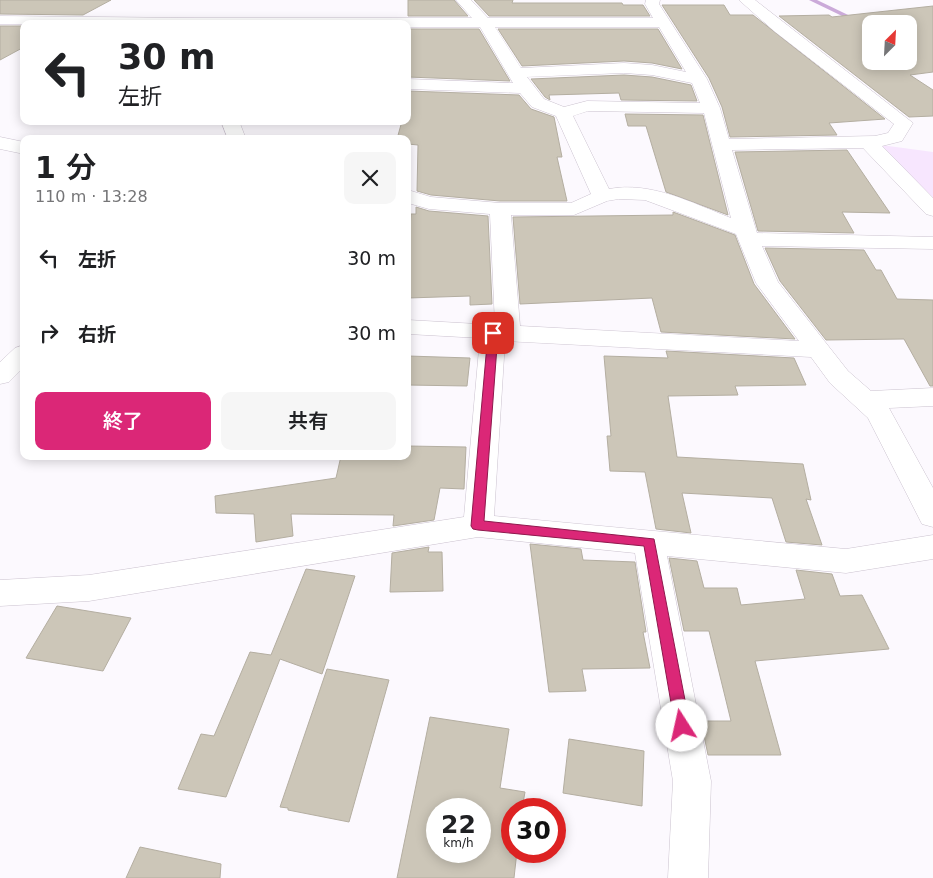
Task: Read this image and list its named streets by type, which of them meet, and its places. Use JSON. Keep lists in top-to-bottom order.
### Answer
{
  "north": "top right",
  "page": {
    "turn": ["30 m", "左折"],
    "heading": ["1 分", "110 m · 13:28"],
    "list": [
      {
        "name": "左折",
        "value": "30 m"
      },
      {
        "name": "右折",
        "value": "30 m"
      }
    ],
    "buttons": ["終了", "共有"],
    "speed": "22 km/h",
    "limit": "30"
  }
}
